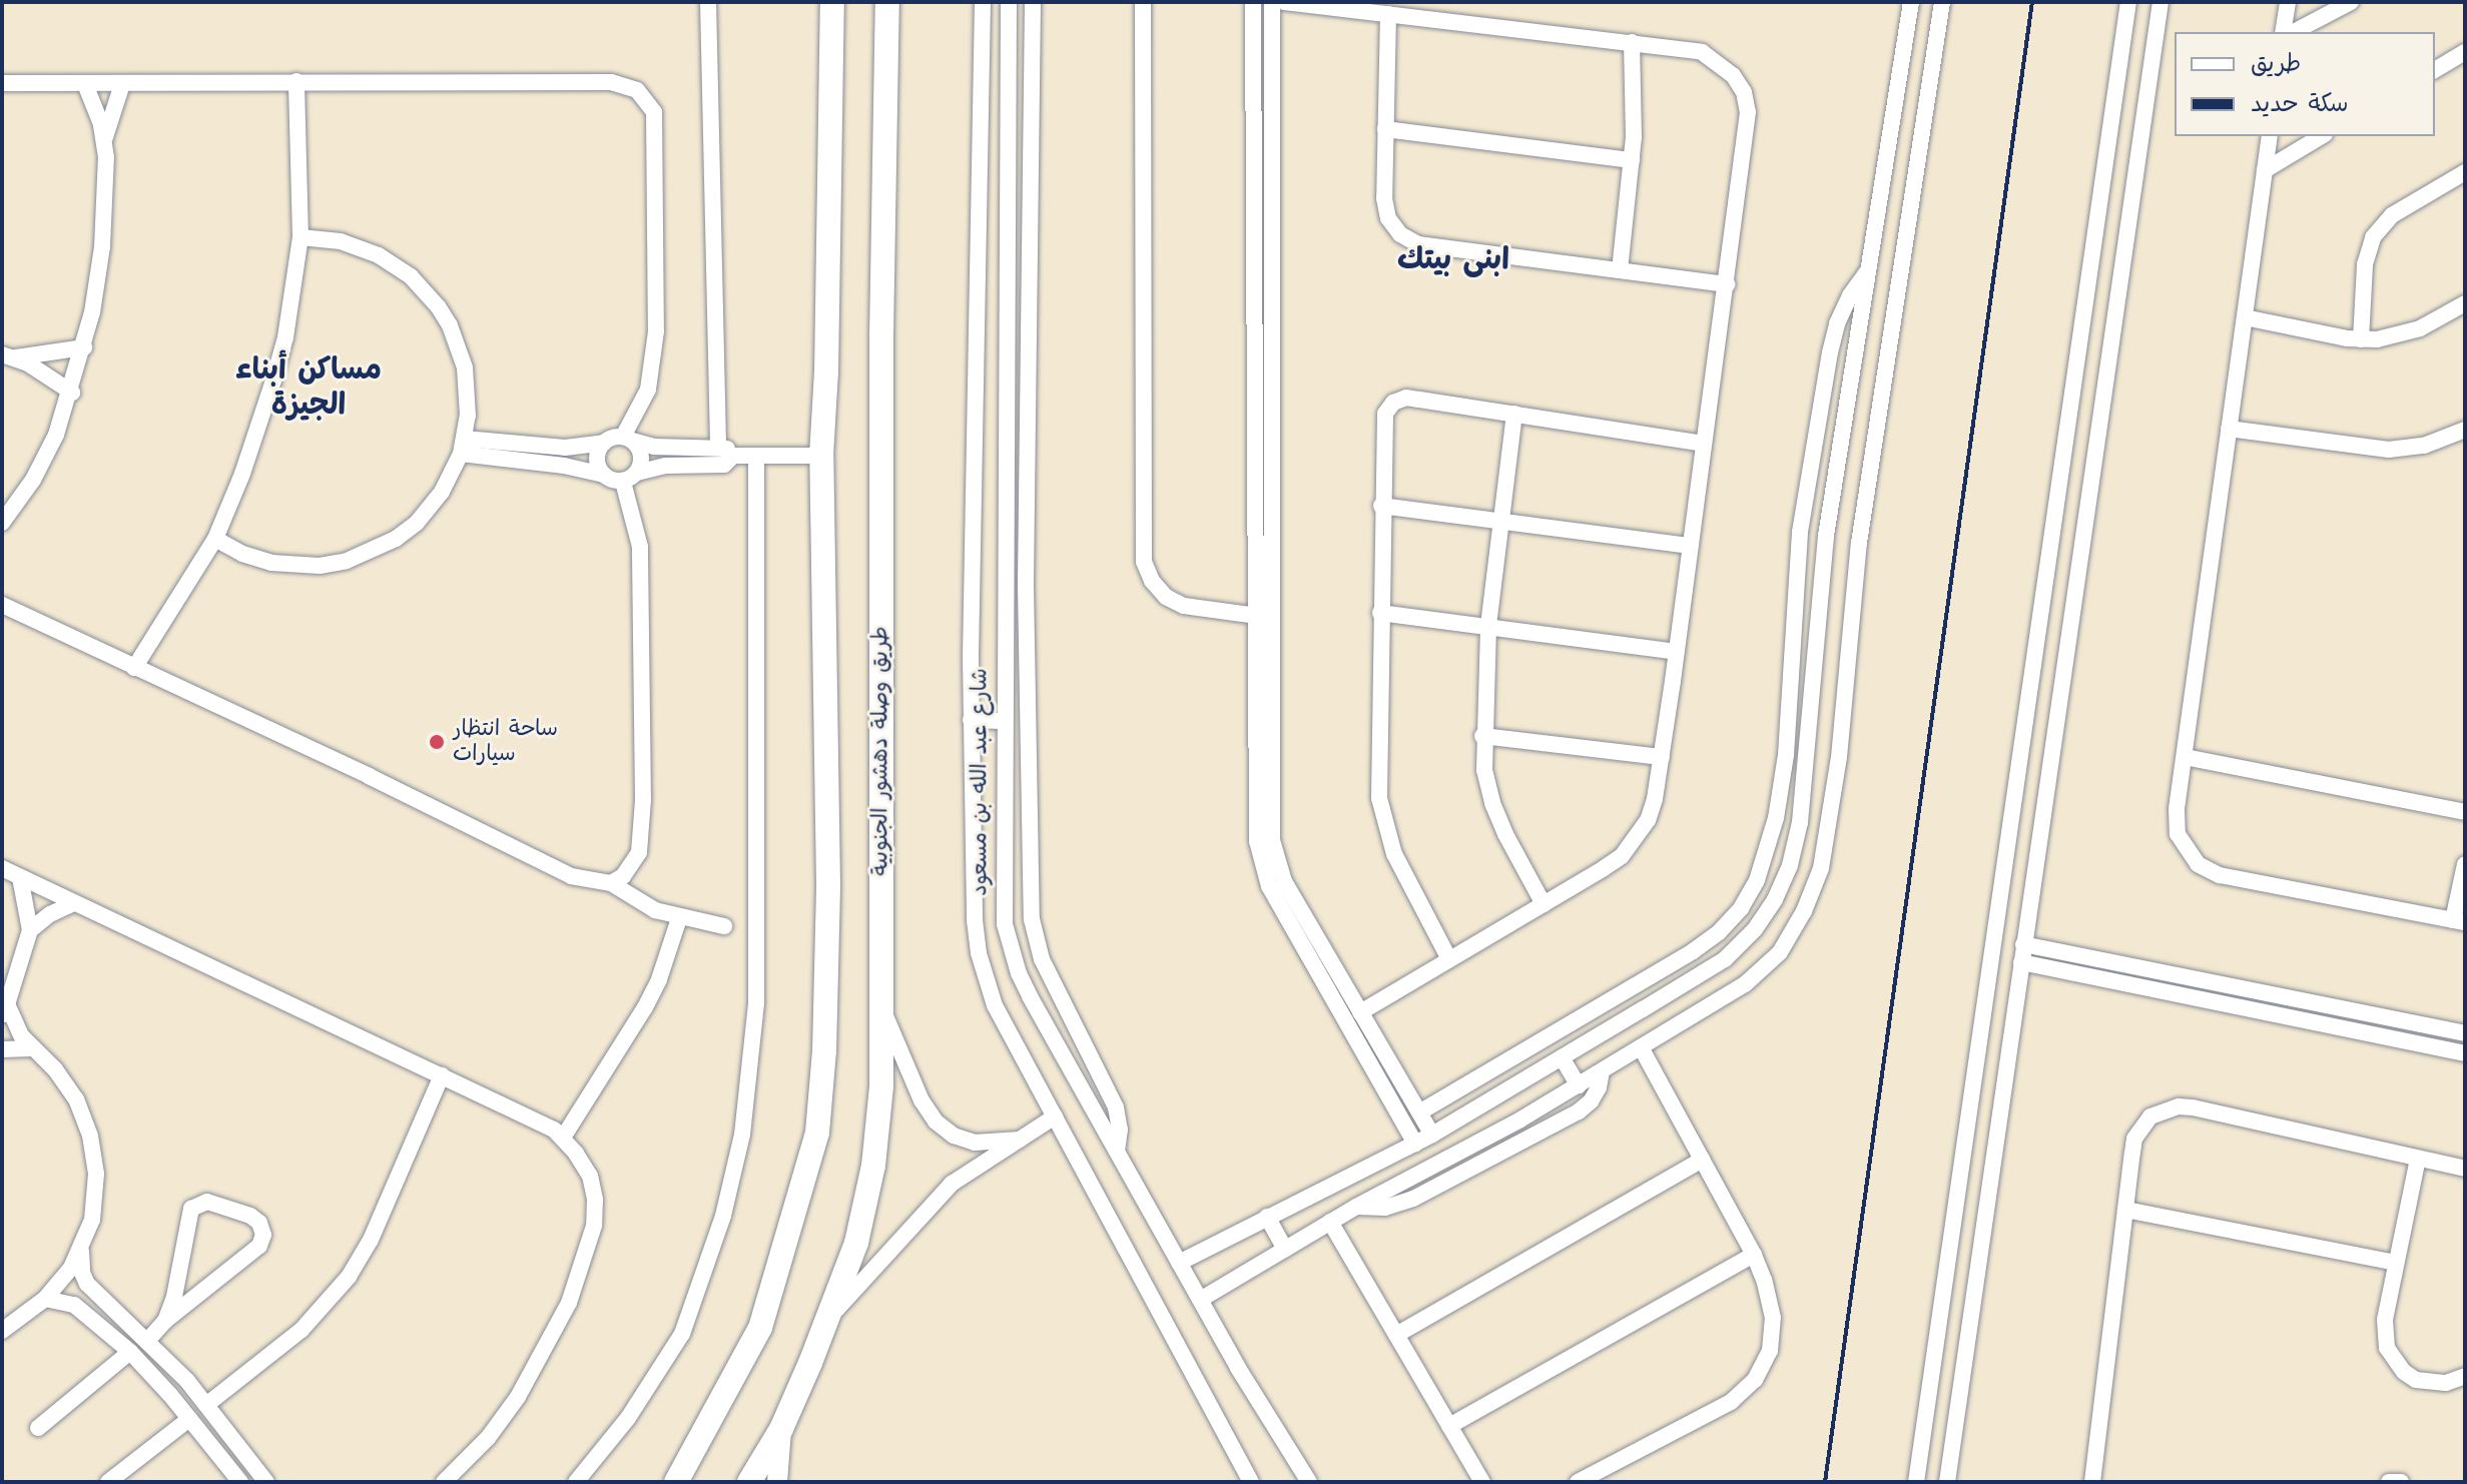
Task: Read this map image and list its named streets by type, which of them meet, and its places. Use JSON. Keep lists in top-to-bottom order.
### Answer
{
  "streets": {
    "highway": ["طريق وصلة دهشور الجنوبية"],
    "street": ["شارع عبد الله بن مسعود"]
  },
  "districts": ["ابنى بيتك", "مساكن أبناء الجيزة"],
  "places": ["ساحة انتظار سيارات"],
  "legend": ["طريق", "سكة حديد"]
}
